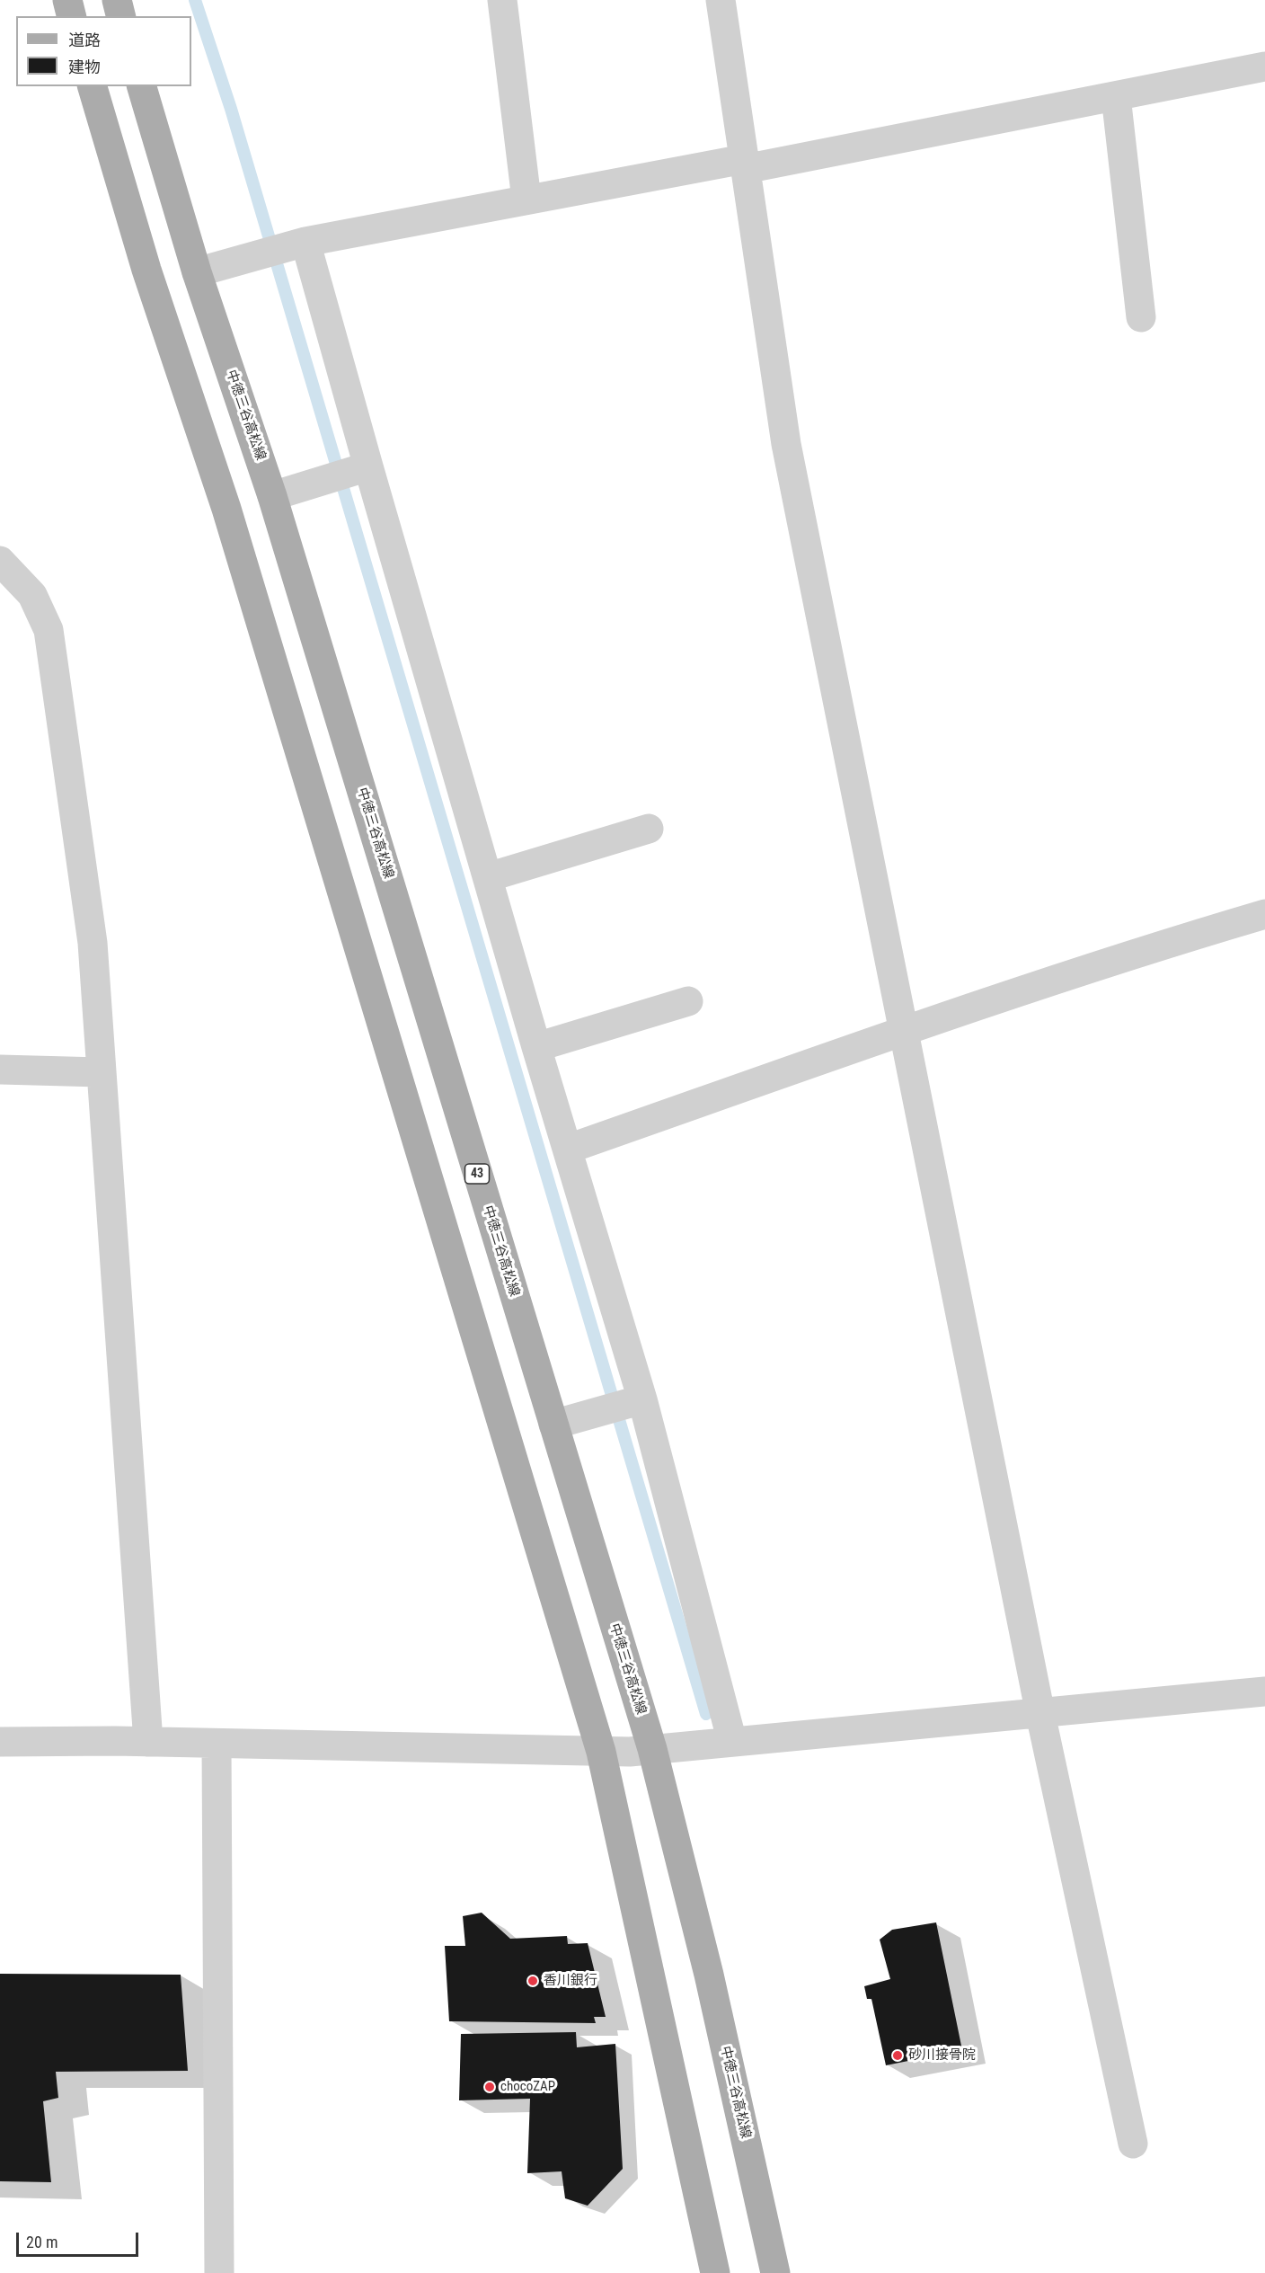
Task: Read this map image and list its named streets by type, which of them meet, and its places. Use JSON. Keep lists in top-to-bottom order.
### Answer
{
  "streets": {
    "main road": ["中徳三谷高松線", "43"]
  },
  "places": ["香川銀行", "砂川接骨院", "chocoZAP"],
  "legend": ["道路", "建物"],
  "scale_bar": "20 m"
}
